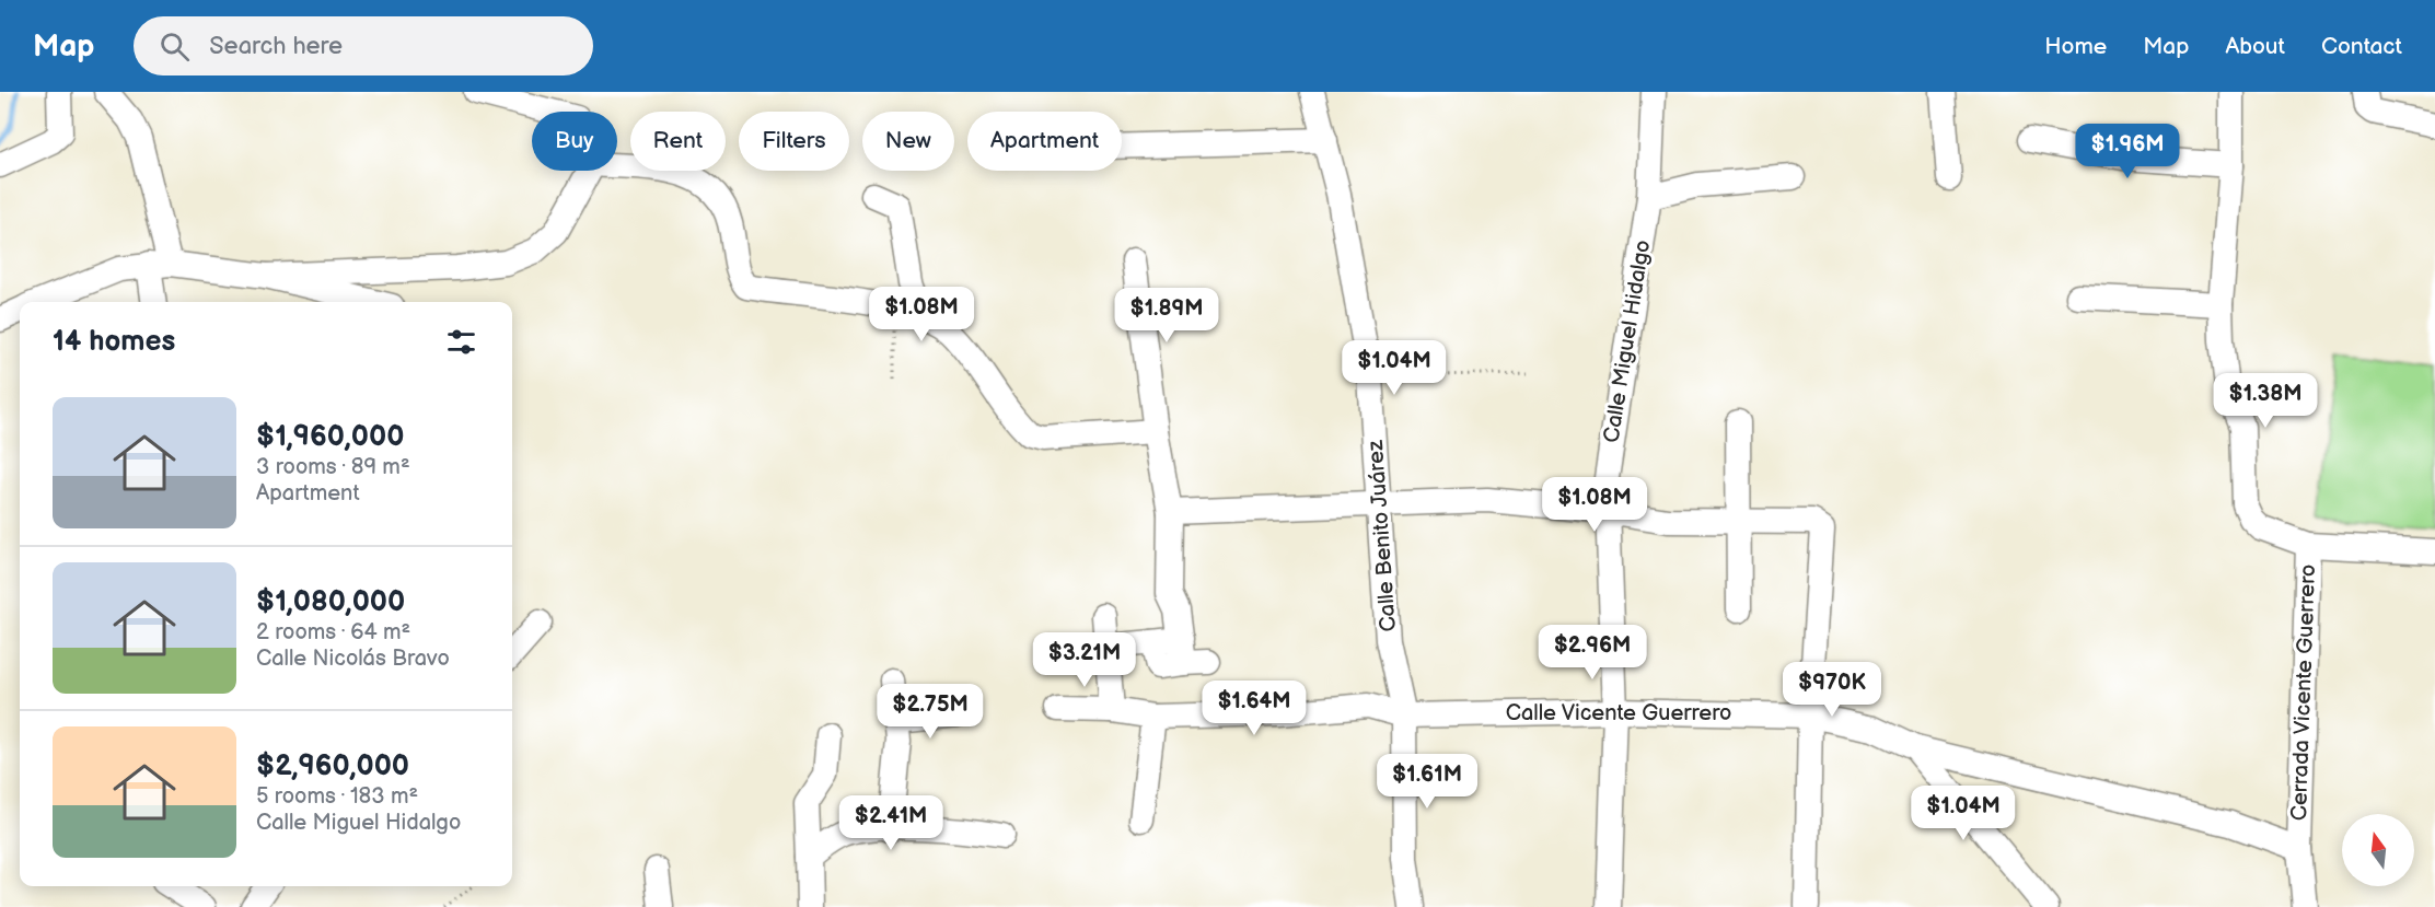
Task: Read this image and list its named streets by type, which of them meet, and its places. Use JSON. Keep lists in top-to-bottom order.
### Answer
{
  "streets": {
    "street": [
      "Calle Miguel Hidalgo",
      "Calle Benito Juárez",
      "Cerrada Vicente Guerrero",
      "Calle Vicente Guerrero"
    ]
  },
  "crossings": [
    ["Calle Miguel Hidalgo", "Calle Vicente Guerrero"],
    ["Calle Benito Juárez", "Calle Vicente Guerrero"]
  ],
  "north": "top",
  "page": {
    "header": "Map",
    "search": "Search here",
    "nav": [
      "Home",
      "Map",
      "About",
      "Contact"
    ],
    "chip": [
      "Buy",
      "Rent",
      "Filters",
      "New",
      "Apartment"
    ],
    "price": [
      "$1.96M",
      "$1.08M",
      "$1.89M",
      "$1.04M",
      "$1.38M",
      "$1.08M",
      "$2.96M",
      "$3.21M",
      "$970K",
      "$1.64M",
      "$2.75M",
      "$1.61M",
      "$1.04M",
      "$2.41M"
    ],
    "heading": "14 homes",
    "list": [
      {
        "name": "$1,960,000",
        "note": "3 rooms · 89 m² · Apartment"
      },
      {
        "name": "$1,080,000",
        "note": "2 rooms · 64 m² · Calle Nicolás Bravo"
      },
      {
        "name": "$2,960,000",
        "note": "5 rooms · 183 m² · Calle Miguel Hidalgo"
      }
    ]
  }
}
